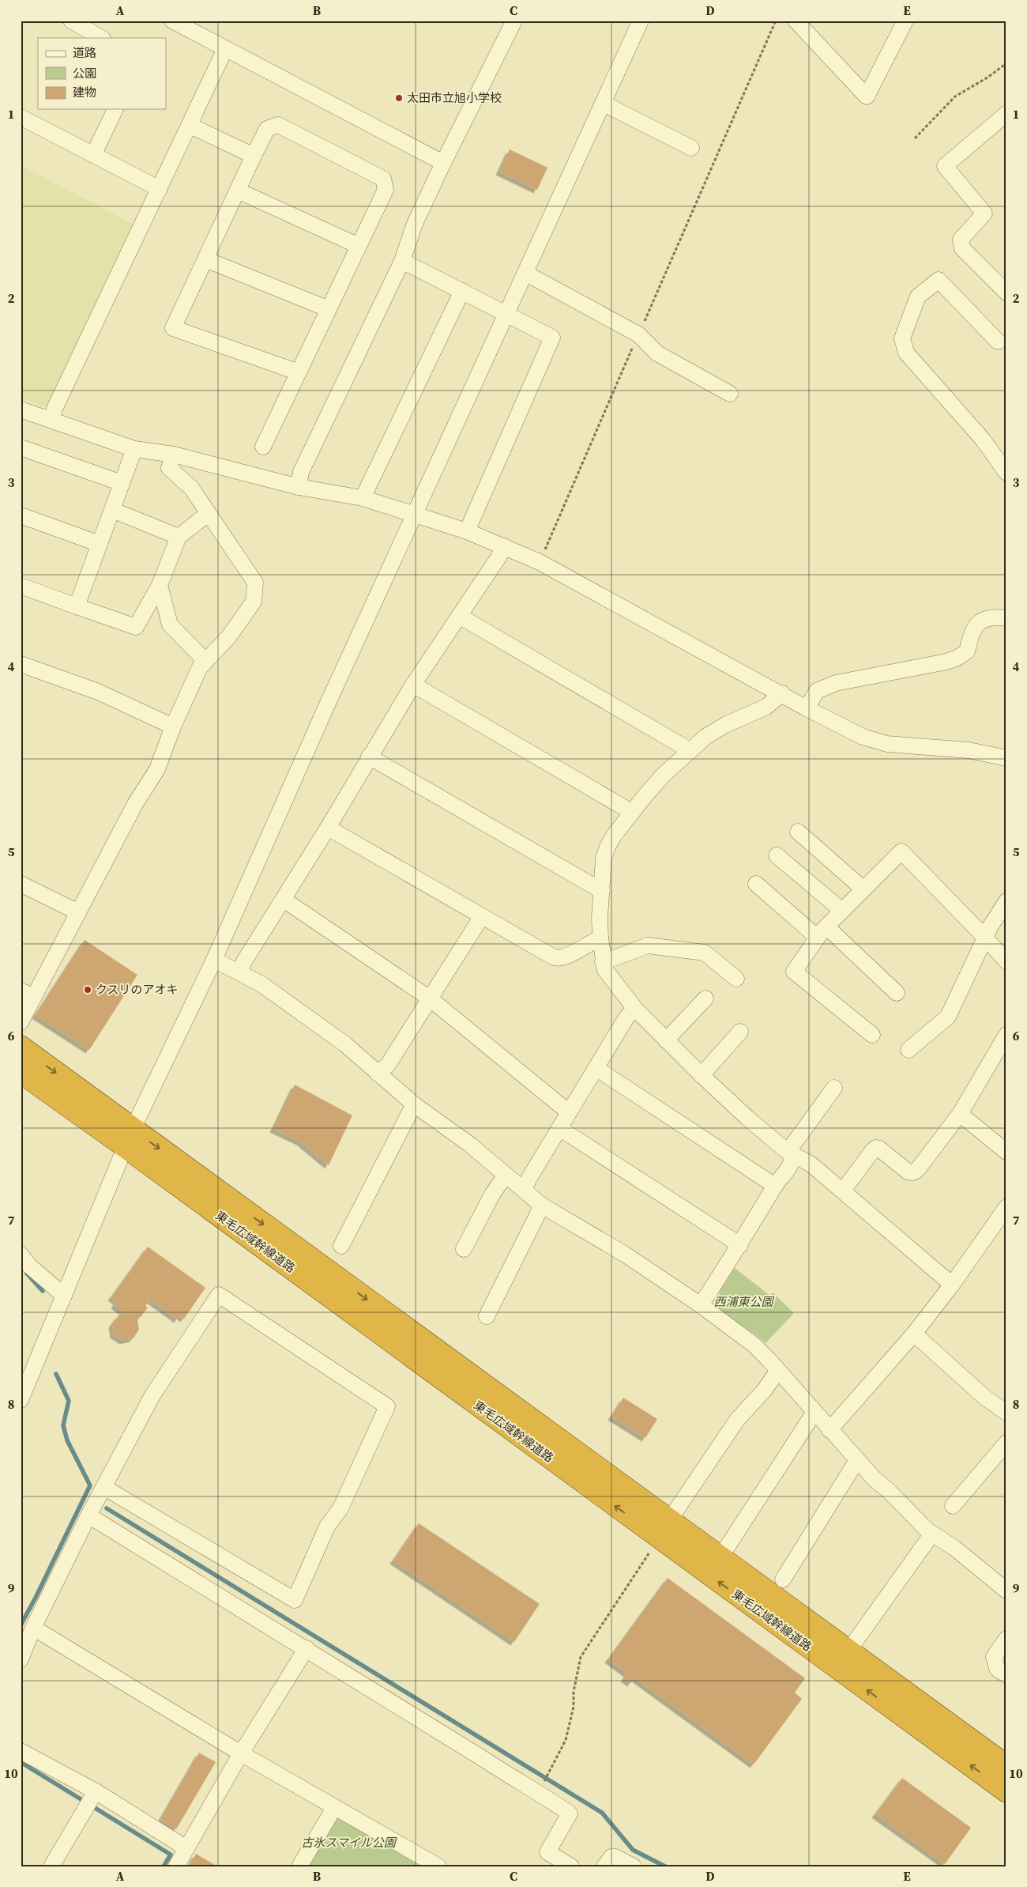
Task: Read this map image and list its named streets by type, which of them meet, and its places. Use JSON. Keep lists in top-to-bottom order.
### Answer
{
  "streets": {
    "highway": ["東毛広域幹線道路"]
  },
  "parks": ["西浦東公園", "古氷スマイル公園"],
  "places": ["太田市立旭小学校", "クスリのアオキ"],
  "legend": ["道路", "公園", "建物"],
  "grid": {
    "columns": [
      "A",
      "B",
      "C",
      "D",
      "E"
    ],
    "rows": [
      "1",
      "2",
      "3",
      "4",
      "5",
      "6",
      "7",
      "8",
      "9",
      "10"
    ]
  }
}
